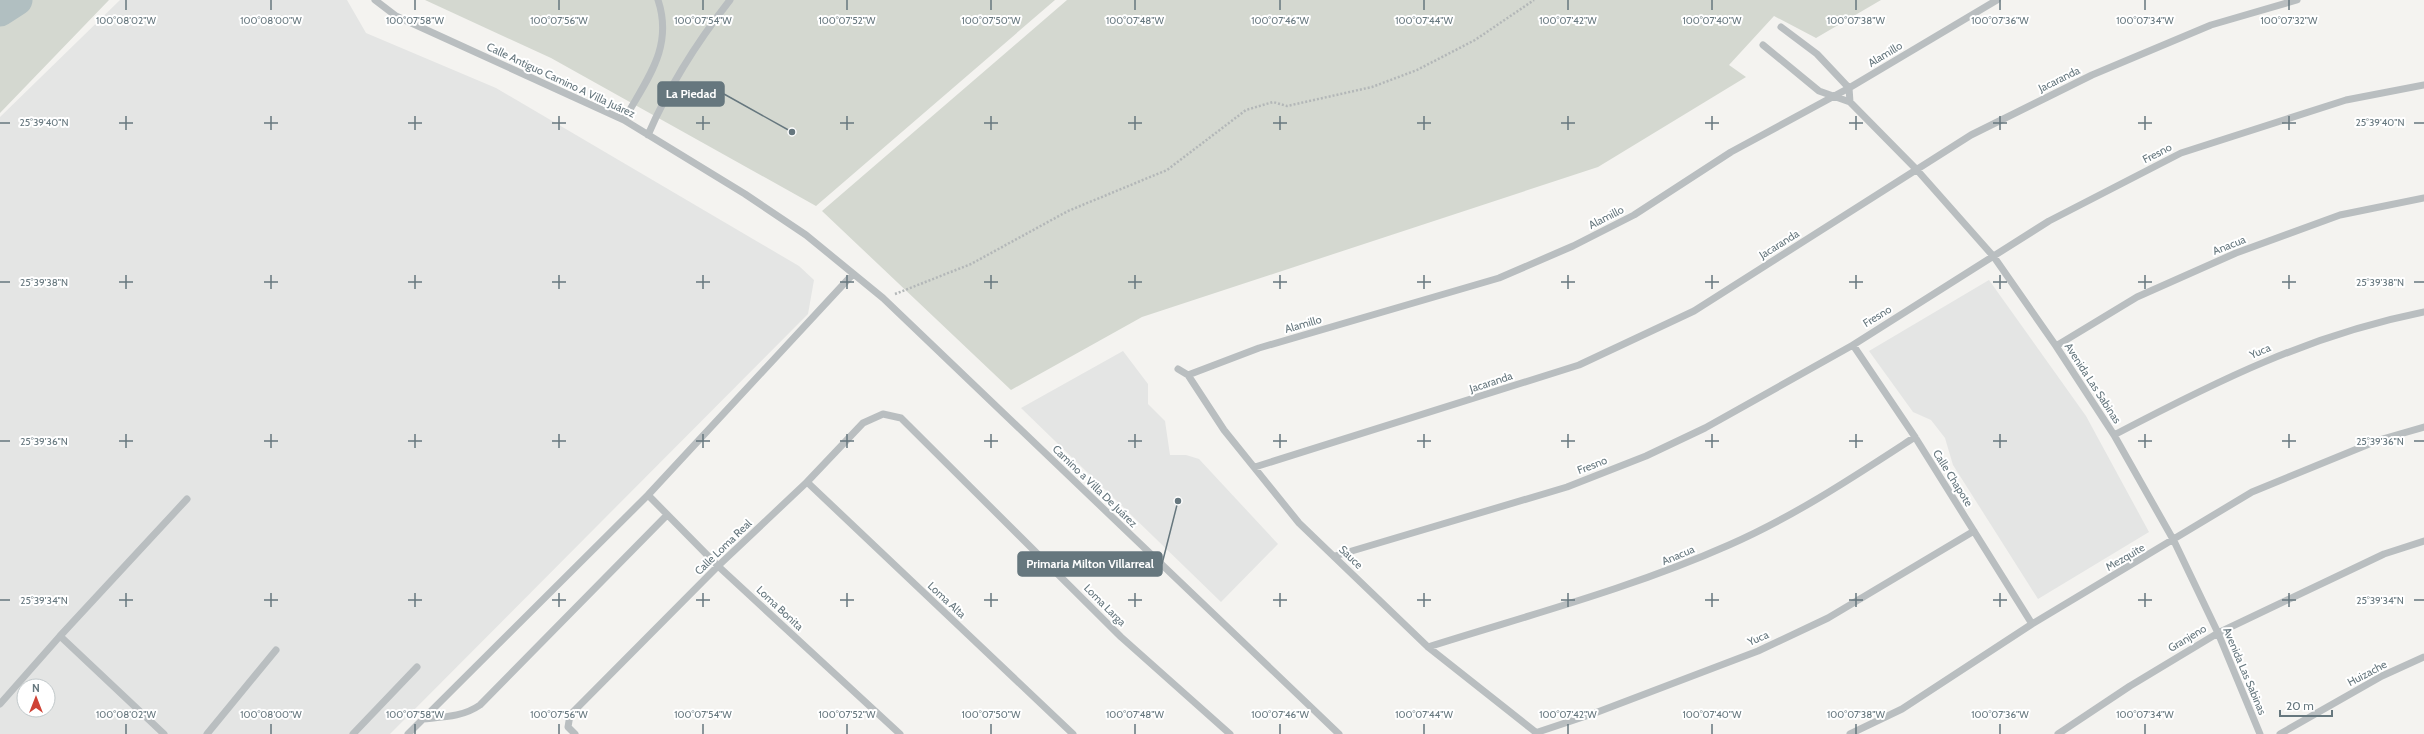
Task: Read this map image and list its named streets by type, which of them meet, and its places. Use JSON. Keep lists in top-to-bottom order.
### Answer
{
  "streets": {
    "street": [
      "Alamillo",
      "Jacaranda",
      "Calle Antiguo Camino A Villa Juárez",
      "Fresno",
      "Anacua",
      "Yuca",
      "Avenida Las Sabinas",
      "Calle Chapote",
      "Camino a Villa De Juárez",
      "Calle Loma Real",
      "Sauce",
      "Mezquite",
      "Loma Alta",
      "Loma Larga",
      "Loma Bonita",
      "Granjeno",
      "Huizache"
    ]
  },
  "crossings": [
    ["Alamillo", "Sauce"],
    ["Jacaranda", "Avenida Las Sabinas"],
    ["Jacaranda", "Sauce"],
    ["Calle Antiguo Camino A Villa Juárez", "Camino a Villa De Juárez"],
    ["Fresno", "Avenida Las Sabinas"],
    ["Fresno", "Calle Chapote"],
    ["Fresno", "Sauce"],
    ["Anacua", "Avenida Las Sabinas"],
    ["Anacua", "Calle Chapote"],
    ["Anacua", "Sauce"],
    ["Yuca", "Avenida Las Sabinas"],
    ["Yuca", "Calle Chapote"],
    ["Yuca", "Sauce"],
    ["Avenida Las Sabinas", "Mezquite"],
    ["Avenida Las Sabinas", "Granjeno"],
    ["Calle Chapote", "Mezquite"],
    ["Calle Loma Real", "Loma Alta"],
    ["Calle Loma Real", "Loma Larga"],
    ["Calle Loma Real", "Loma Bonita"]
  ],
  "places": ["La Piedad", "Primaria Milton Villarreal"],
  "scale_bar": "20 m",
  "north": "top",
  "coordinates": [
    "100°08'02\"W",
    "100°08'00\"W",
    "100°07'58\"W",
    "100°07'56\"W",
    "100°07'54\"W",
    "100°07'52\"W",
    "100°07'50\"W",
    "100°07'48\"W",
    "100°07'46\"W",
    "100°07'44\"W",
    "100°07'42\"W",
    "100°07'40\"W",
    "100°07'38\"W",
    "100°07'36\"W",
    "100°07'34\"W",
    "100°07'32\"W",
    "25°39'40\"N",
    "25°39'38\"N",
    "25°39'36\"N",
    "25°39'34\"N"
  ]
}
